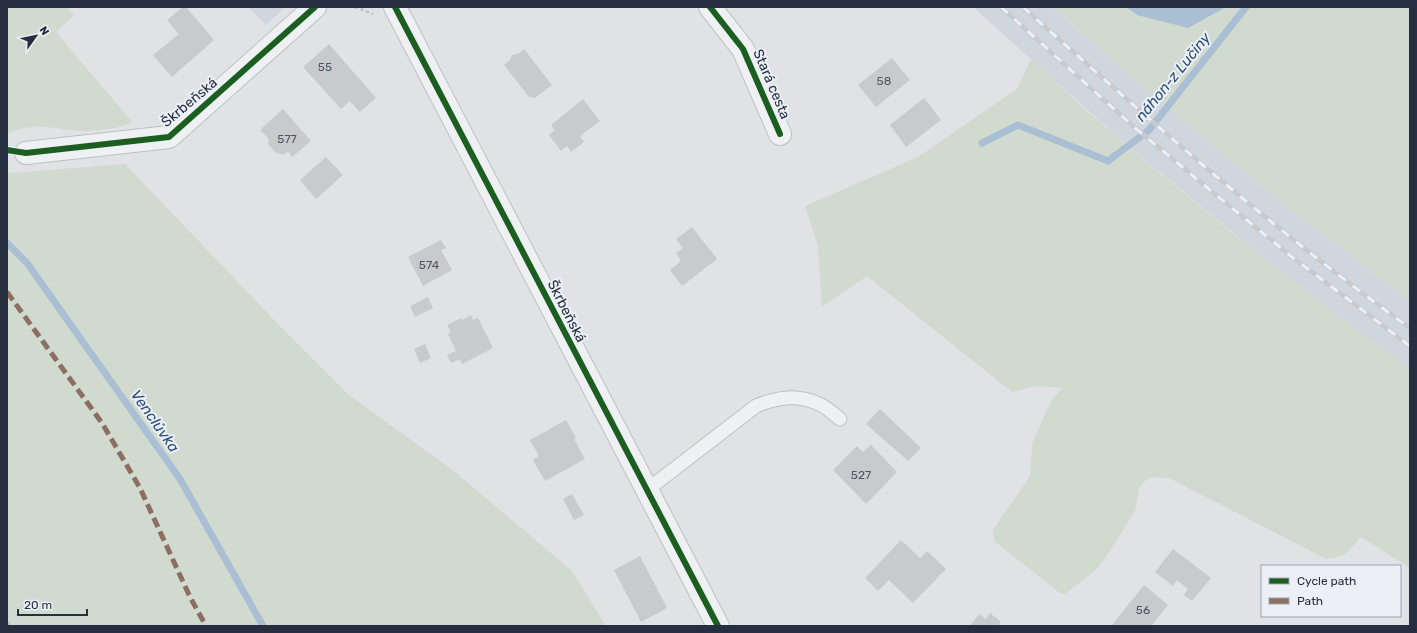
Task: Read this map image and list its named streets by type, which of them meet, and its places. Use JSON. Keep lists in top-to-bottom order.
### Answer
{
  "streets": {
    "street": ["Stará cesta", "Škrbeňská"]
  },
  "water": ["náhon-z Lučiny", "Venclůvka"],
  "house_numbers": [
    "55",
    "58",
    "577",
    "574",
    "527",
    "56"
  ],
  "legend": ["Cycle path", "Path"],
  "scale_bar": "20 m",
  "north": "top right"
}
